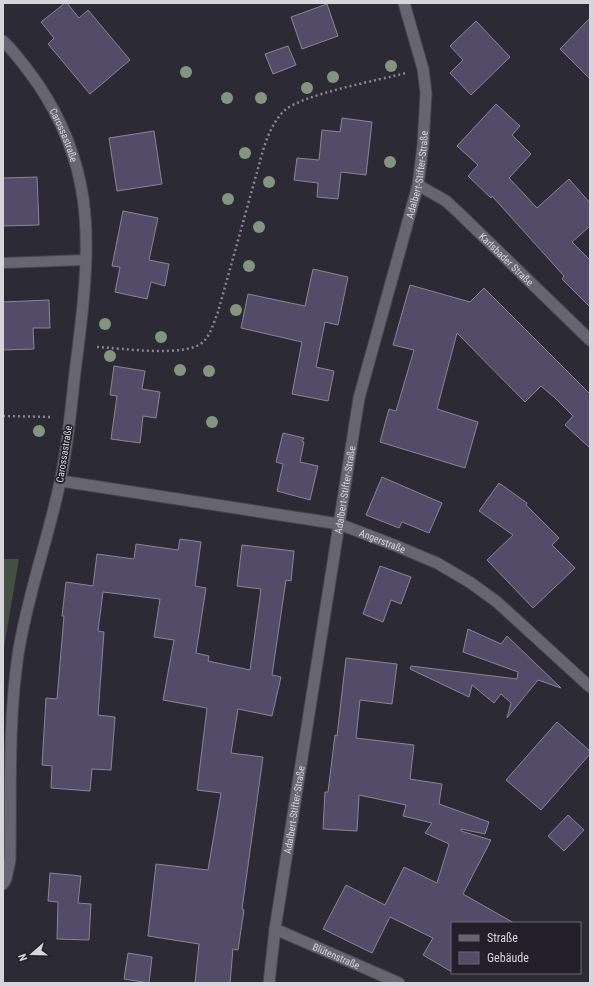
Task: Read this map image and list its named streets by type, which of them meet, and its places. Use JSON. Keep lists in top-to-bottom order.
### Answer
{
  "streets": {
    "street": [
      "Carossastraße",
      "Adalbert-Stifter-Straße",
      "Karlsbader Straße",
      "Angerstraße",
      "Blütenstraße"
    ]
  },
  "crossings": [
    ["Carossastraße", "Angerstraße"],
    ["Adalbert-Stifter-Straße", "Karlsbader Straße"],
    ["Adalbert-Stifter-Straße", "Angerstraße"],
    ["Adalbert-Stifter-Straße", "Blütenstraße"]
  ],
  "legend": ["Straße", "Gebäude"],
  "north": "left"
}
